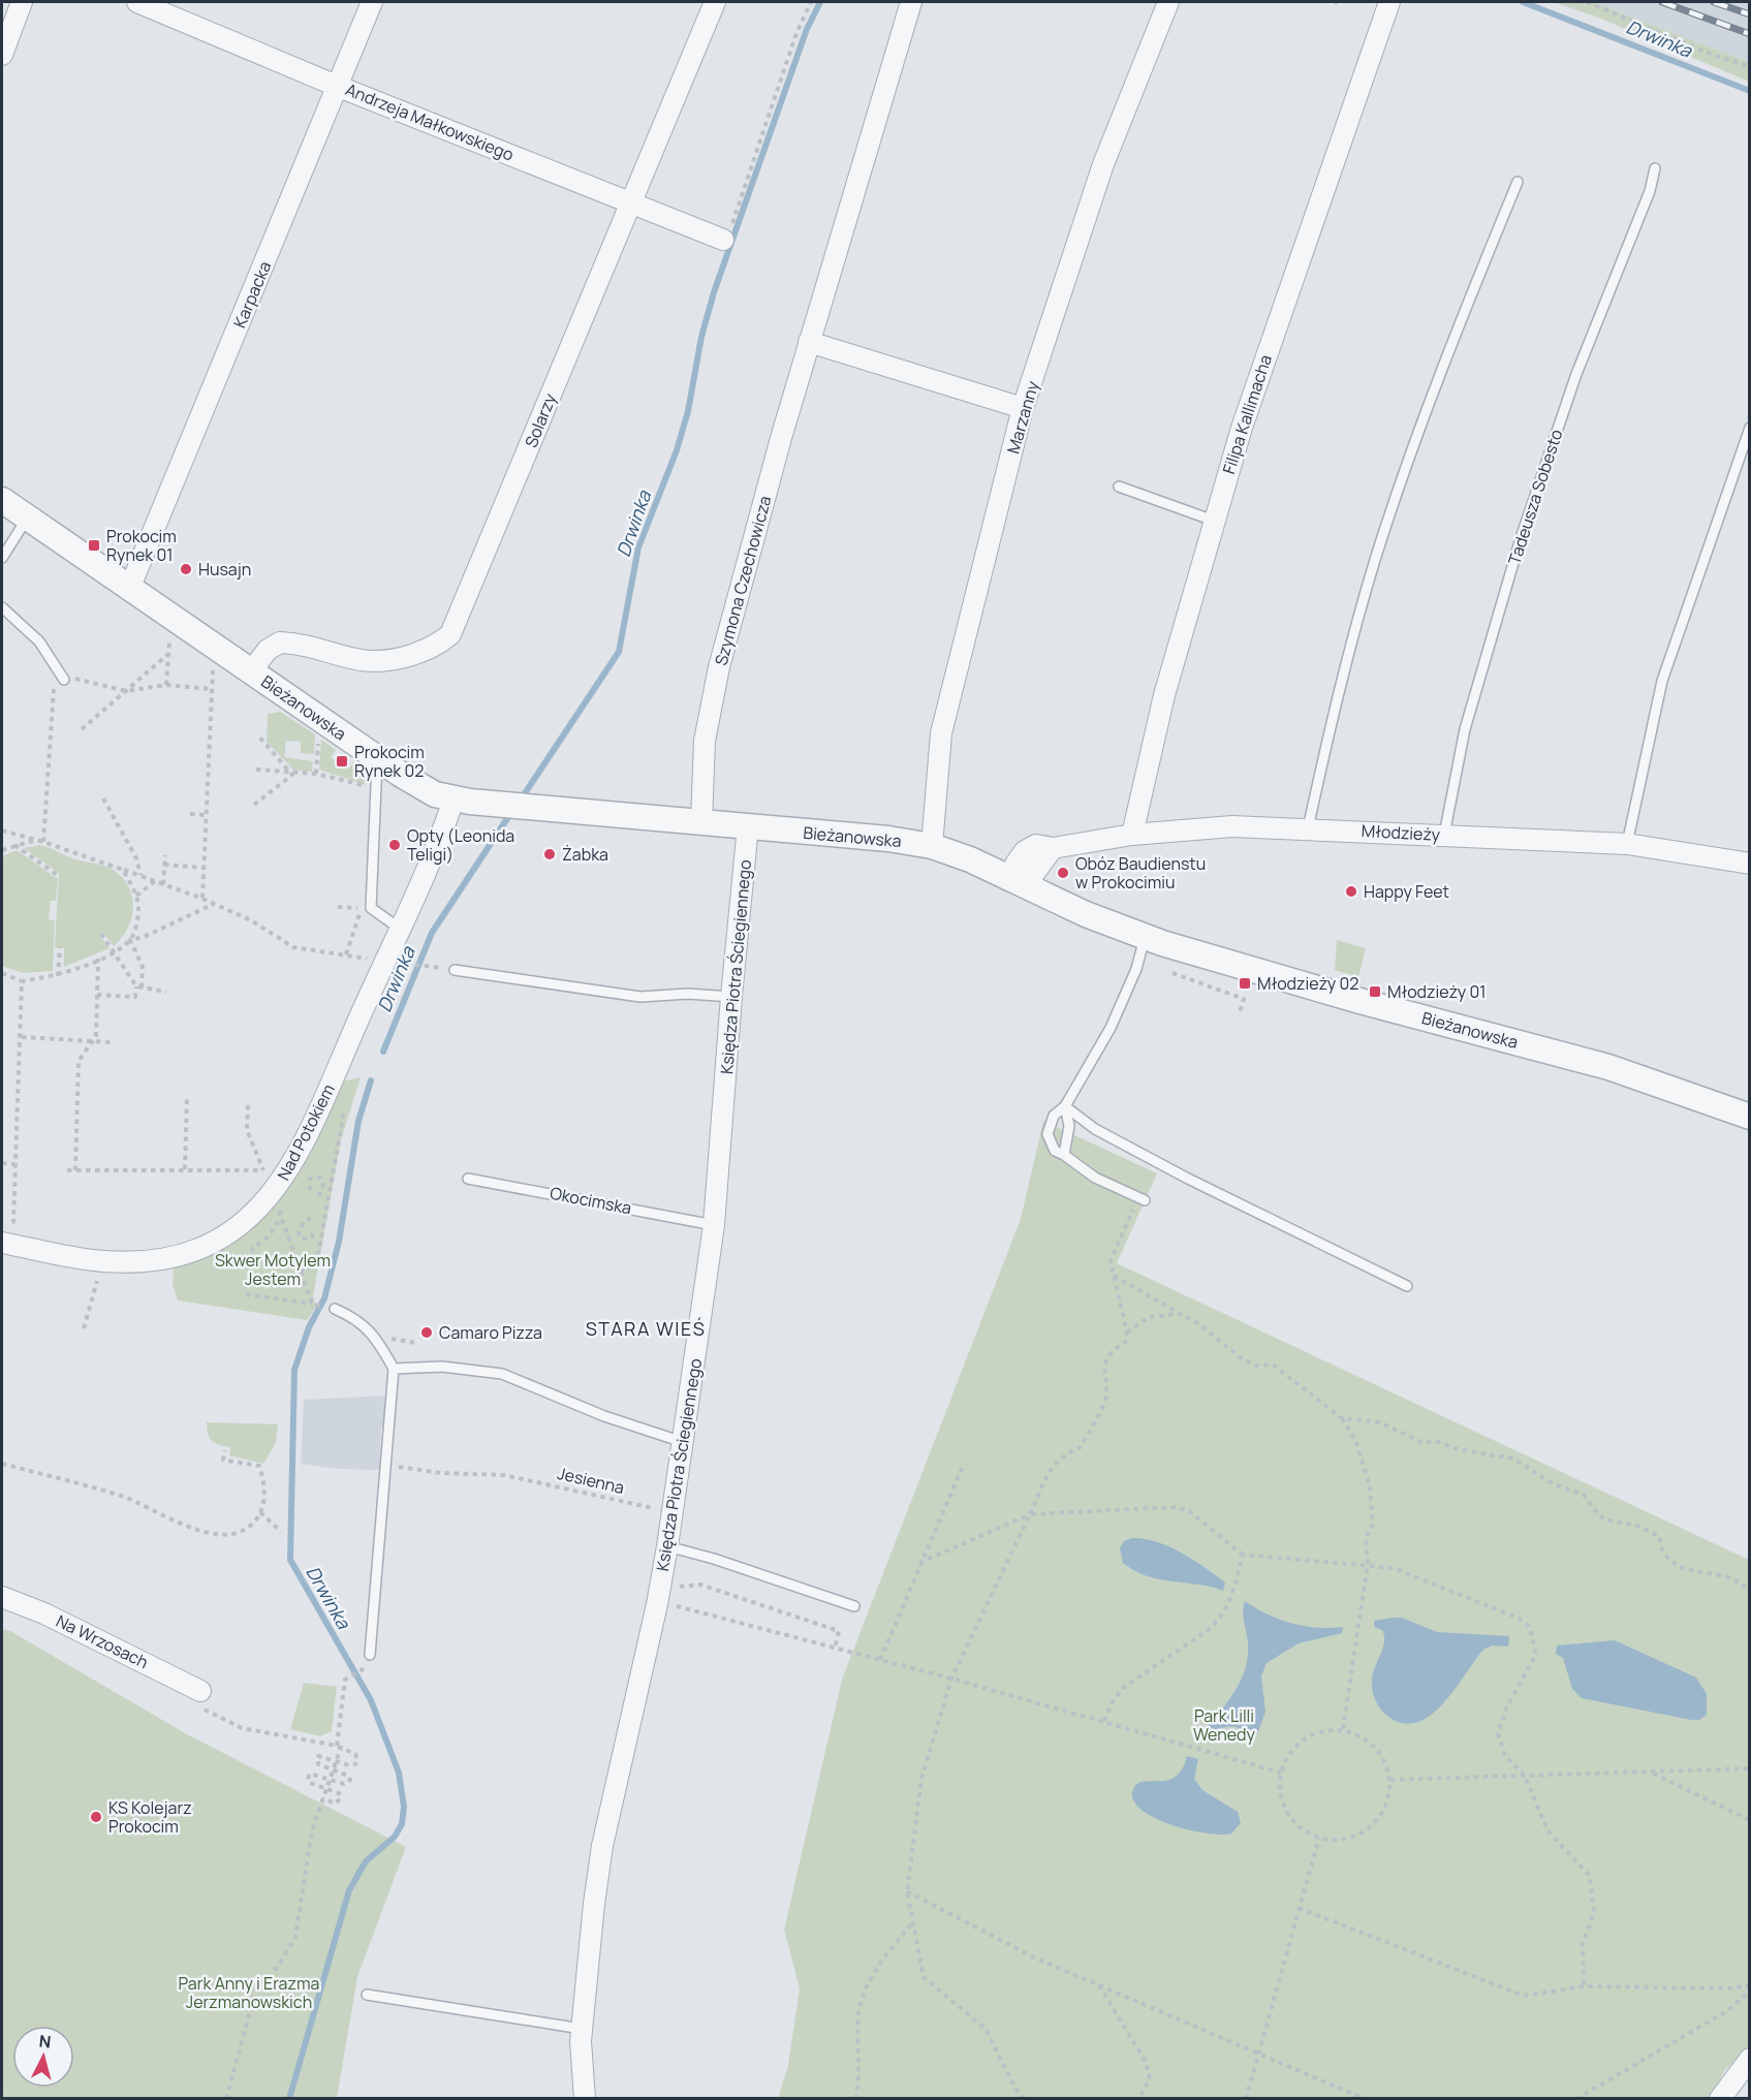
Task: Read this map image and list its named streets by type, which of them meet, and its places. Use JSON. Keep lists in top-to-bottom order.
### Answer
{
  "streets": {
    "street": [
      "Andrzeja Małkowskiego",
      "Karpacka",
      "Filipa Kallimacha",
      "Marzanny",
      "Solarzy",
      "Szymona Czechowicza",
      "Bieżanowska",
      "Młodzieży",
      "Księdza Piotra Ściegiennego",
      "Nad Potokiem",
      "Na Wrzosach"
    ],
    "lane": ["Tadeusza Sobesto", "Okocimska"],
    "path": ["Jesienna"]
  },
  "crossings": [
    ["Andrzeja Małkowskiego", "Karpacka"],
    ["Andrzeja Małkowskiego", "Solarzy"],
    ["Karpacka", "Bieżanowska"],
    ["Filipa Kallimacha", "Młodzieży"],
    ["Marzanny", "Bieżanowska"],
    ["Solarzy", "Bieżanowska"],
    ["Tadeusza Sobesto", "Młodzieży"],
    ["Szymona Czechowicza", "Bieżanowska"],
    ["Bieżanowska", "Młodzieży"],
    ["Bieżanowska", "Księdza Piotra Ściegiennego"],
    ["Bieżanowska", "Nad Potokiem"],
    ["Księdza Piotra Ściegiennego", "Okocimska"],
    ["Księdza Piotra Ściegiennego", "Jesienna"]
  ],
  "districts": ["STARA WIEŚ"],
  "water": ["Drwinka"],
  "parks": ["Skwer Motylem Jestem", "Park Lilli Wenedy", "Park Anny i Erazma Jerzmanowskich"],
  "places": {
    "transit": [
      "Prokocim Rynek 01",
      "Prokocim Rynek 02",
      "Młodzieży 02",
      "Młodzieży 01"
    ],
    "other": [
      "Husajn",
      "Opty (Leonida Teligi)",
      "Żabka",
      "Obóz Baudienstu w Prokocimiu",
      "Happy Feet",
      "Camaro Pizza",
      "KS Kolejarz Prokocim"
    ]
  },
  "north": "top"
}
